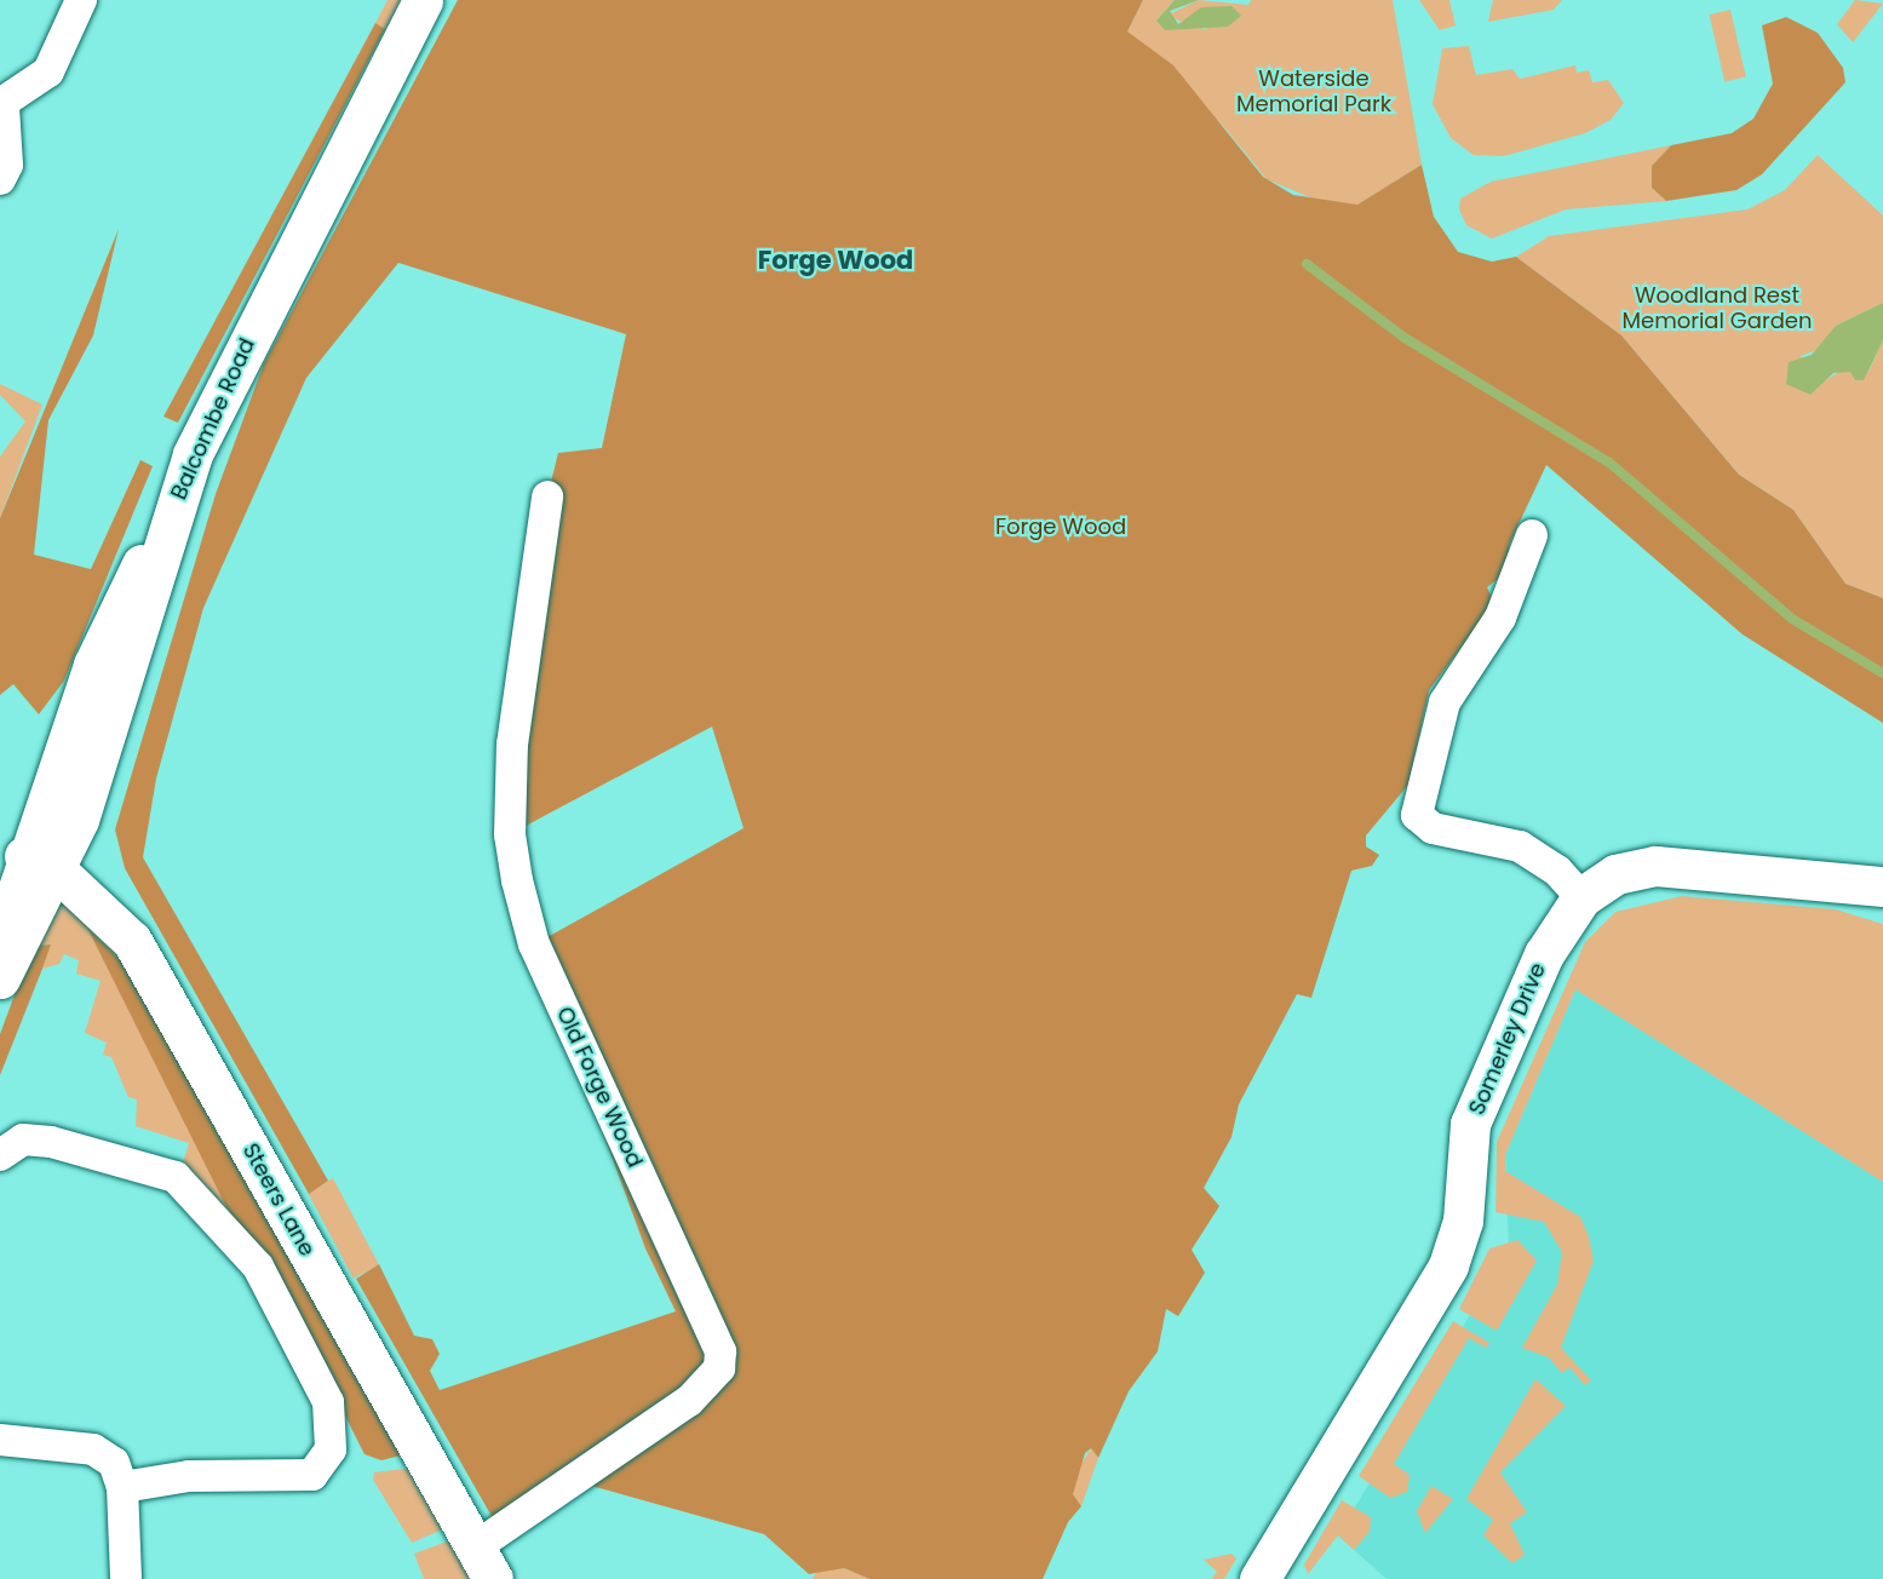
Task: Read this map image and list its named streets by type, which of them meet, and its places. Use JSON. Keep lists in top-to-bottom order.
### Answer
{
  "streets": {
    "street": [
      "Balcombe Road",
      "Somerley Drive",
      "Old Forge Wood",
      "Steers Lane"
    ]
  },
  "crossings": [
    ["Balcombe Road", "Steers Lane"],
    ["Old Forge Wood", "Steers Lane"]
  ],
  "districts": ["Forge Wood"],
  "parks": ["Waterside Memorial Park", "Woodland Rest Memorial Garden", "Forge Wood"]
}
